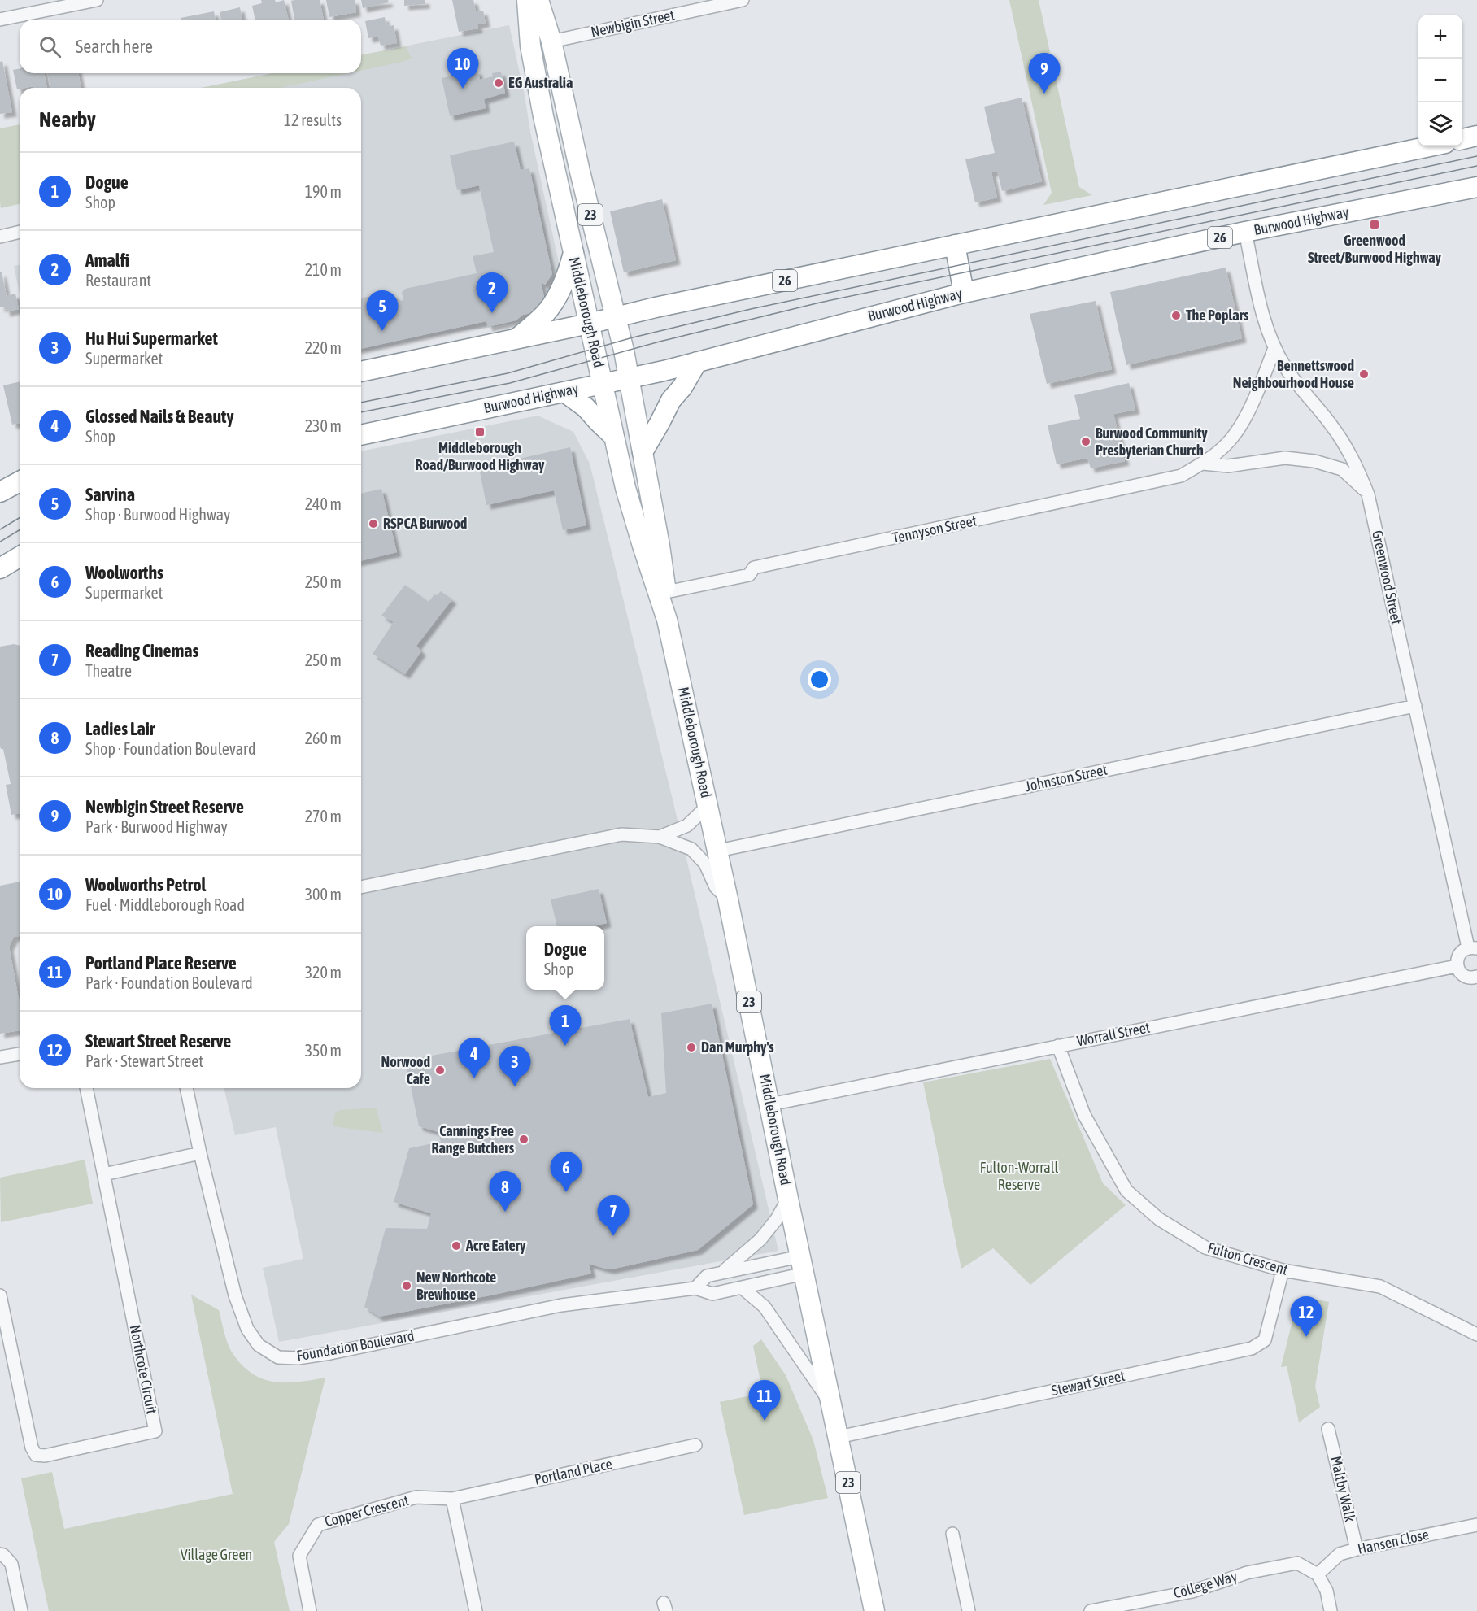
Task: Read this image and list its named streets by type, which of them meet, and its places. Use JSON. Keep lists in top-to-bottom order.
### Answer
{
  "streets": {
    "main road": [
      "23",
      "Burwood Highway",
      "26",
      "Middleborough Road"
    ],
    "street": [
      "Newbigin Street",
      "Tennyson Street",
      "Greenwood Street",
      "Johnston Street",
      "Worrall Street",
      "Fulton Crescent",
      "Foundation Boulevard",
      "Northcote Circuit",
      "Stewart Street",
      "Portland Place",
      "Maltby Walk",
      "Copper Crescent",
      "Hansen Close",
      "College Way"
    ]
  },
  "crossings": [
    ["Newbigin Street", "Middleborough Road"],
    ["Burwood Highway", "Middleborough Road"],
    ["Burwood Highway", "Greenwood Street"],
    ["26", "Middleborough Road"],
    ["Middleborough Road", "Tennyson Street"],
    ["Middleborough Road", "Johnston Street"],
    ["Middleborough Road", "Worrall Street"],
    ["Middleborough Road", "Foundation Boulevard"],
    ["Middleborough Road", "Stewart Street"],
    ["Tennyson Street", "Greenwood Street"],
    ["Greenwood Street", "Johnston Street"],
    ["Worrall Street", "Fulton Crescent"],
    ["Fulton Crescent", "Stewart Street"],
    ["Portland Place", "Copper Crescent"],
    ["Maltby Walk", "Hansen Close"],
    ["Hansen Close", "College Way"]
  ],
  "parks": ["Fulton-Worrall Reserve", "Village Green"],
  "places": {
    "other": [
      "EG Australia",
      "The Poplars",
      "Bennettswood Neighbourhood House",
      "Burwood Community Presbyterian Church",
      "RSPCA Burwood",
      "Dan Murphy's",
      "Norwood Cafe",
      "Cannings Free Range Butchers",
      "Acre Eatery",
      "New Northcote Brewhouse"
    ],
    "transit": ["Greenwood Street/Burwood Highway", "Middleborough Road/Burwood Highway"]
  },
  "page": {
    "map_buttons": ["+", "−"],
    "search": "Search here",
    "pins": [
      "10",
      "9",
      "2",
      "5",
      "1",
      "4",
      "3",
      "6",
      "8",
      "7",
      "12",
      "11"
    ],
    "heading": ["Nearby", "12 results"],
    "list": [
      {
        "mark": "1",
        "name": "Dogue",
        "note": "Shop",
        "value": "190 m"
      },
      {
        "mark": "2",
        "name": "Amalfi",
        "note": "Restaurant",
        "value": "210 m"
      },
      {
        "mark": "3",
        "name": "Hu Hui Supermarket",
        "note": "Supermarket",
        "value": "220 m"
      },
      {
        "mark": "4",
        "name": "Glossed Nails & Beauty",
        "note": "Shop",
        "value": "230 m"
      },
      {
        "mark": "5",
        "name": "Sarvina",
        "note": "Shop · Burwood Highway",
        "value": "240 m"
      },
      {
        "mark": "6",
        "name": "Woolworths",
        "note": "Supermarket",
        "value": "250 m"
      },
      {
        "mark": "7",
        "name": "Reading Cinemas",
        "note": "Theatre",
        "value": "250 m"
      },
      {
        "mark": "8",
        "name": "Ladies Lair",
        "note": "Shop · Foundation Boulevard",
        "value": "260 m"
      },
      {
        "mark": "9",
        "name": "Newbigin Street Reserve",
        "note": "Park · Burwood Highway",
        "value": "270 m"
      },
      {
        "mark": "10",
        "name": "Woolworths Petrol",
        "note": "Fuel · Middleborough Road",
        "value": "300 m"
      },
      {
        "mark": "11",
        "name": "Portland Place Reserve",
        "note": "Park · Foundation Boulevard",
        "value": "320 m"
      },
      {
        "mark": "12",
        "name": "Stewart Street Reserve",
        "note": "Park · Stewart Street",
        "value": "350 m"
      }
    ],
    "popup": ["Dogue", "Shop"]
  }
}
